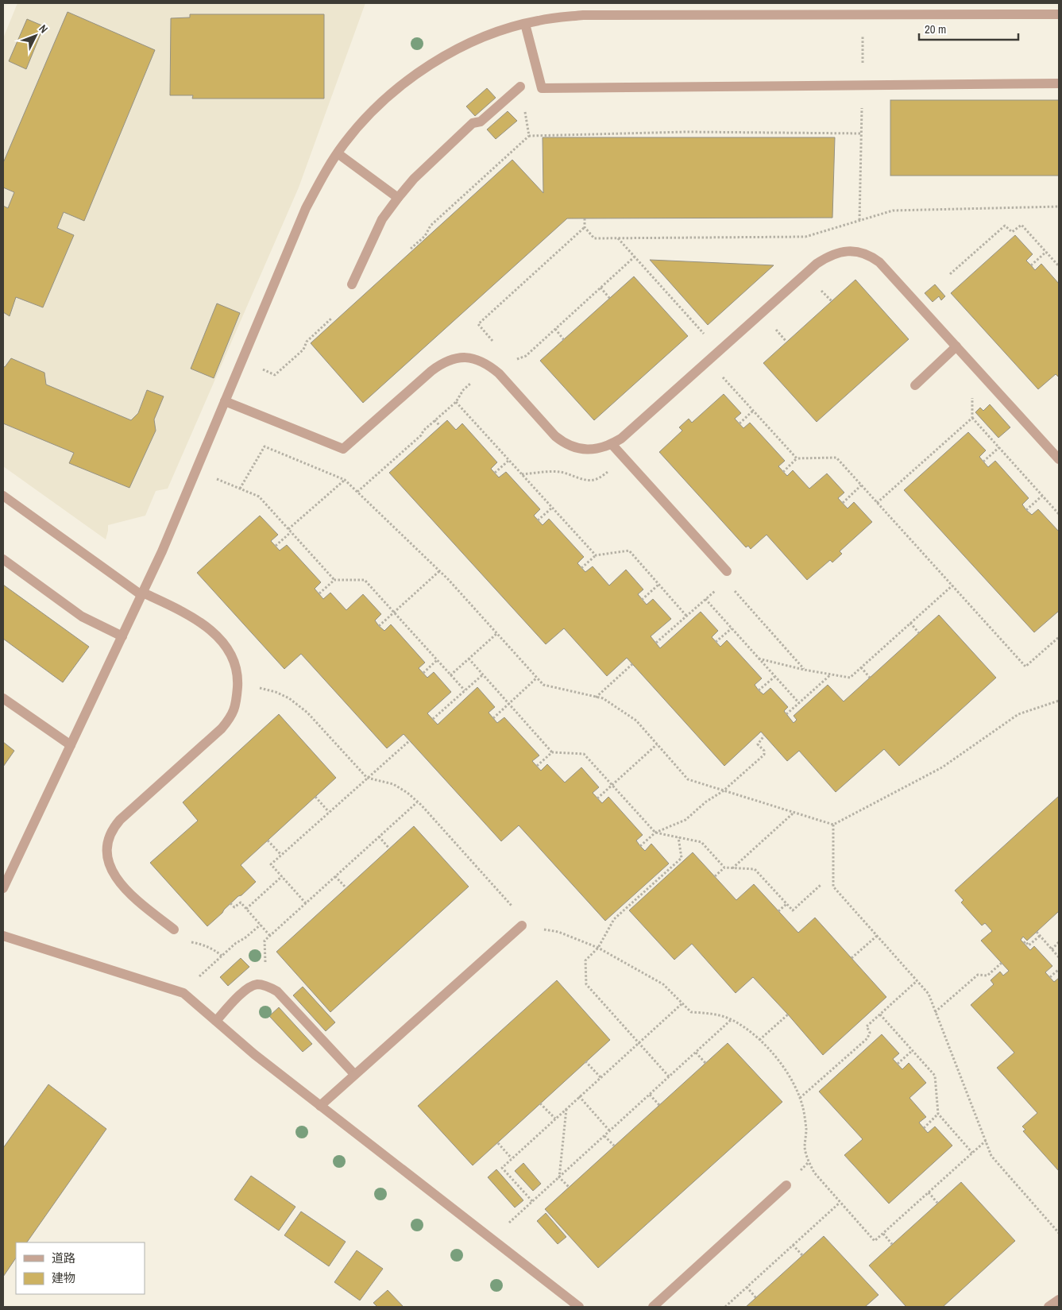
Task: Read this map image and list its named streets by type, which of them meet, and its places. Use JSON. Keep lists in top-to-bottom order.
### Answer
{
  "legend": ["道路", "建物"],
  "scale_bar": "20 m",
  "north": "top right"
}
